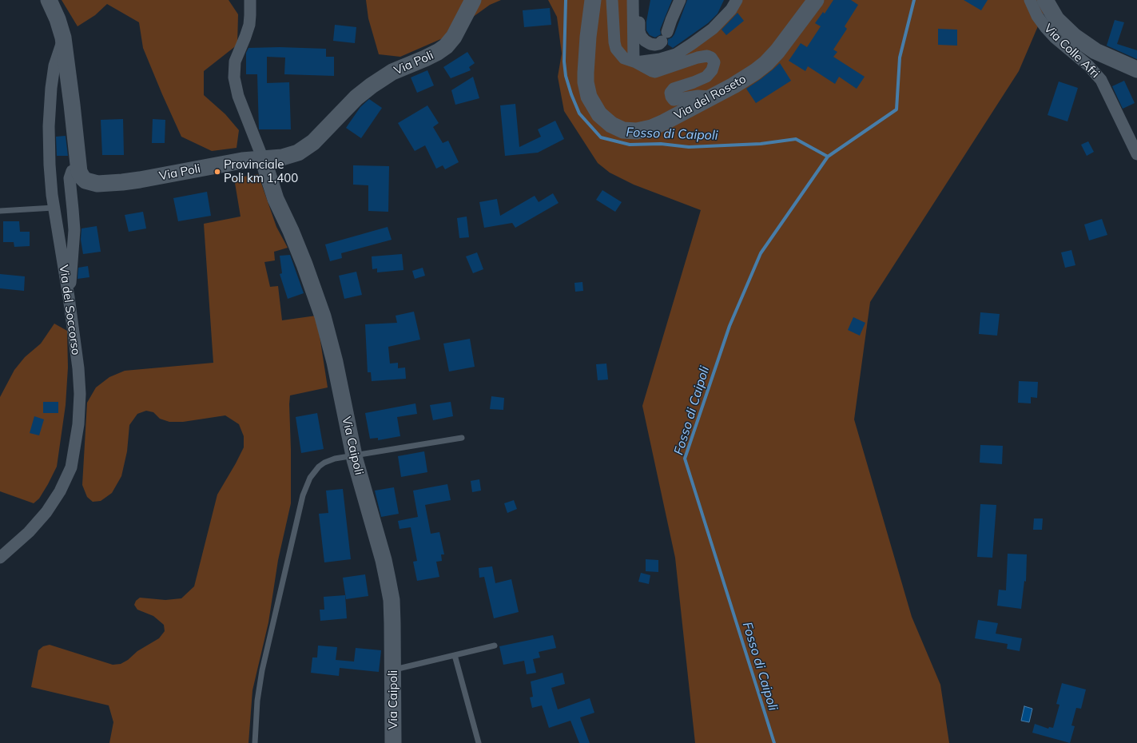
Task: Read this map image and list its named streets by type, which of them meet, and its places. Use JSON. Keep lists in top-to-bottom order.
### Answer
{
  "streets": {
    "street": [
      "Via Colle Afri",
      "Via Poli",
      "Via del Roseto",
      "Via del Soccorso",
      "Via Caipoli"
    ]
  },
  "crossings": [
    ["Via Poli", "Via Caipoli"]
  ],
  "water": ["Fosso di Caipoli"],
  "places": ["Provinciale Poli km 1,400"]
}
